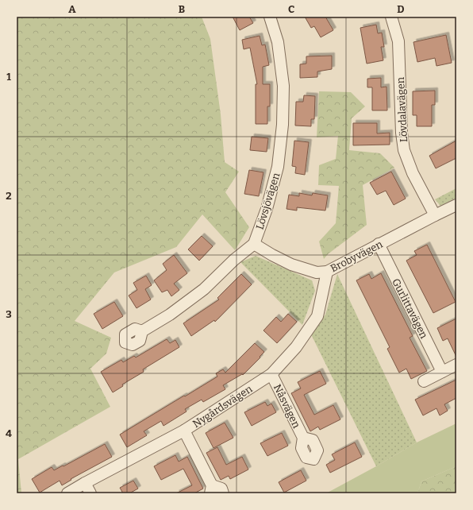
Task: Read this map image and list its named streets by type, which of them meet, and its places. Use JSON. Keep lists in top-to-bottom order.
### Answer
{
  "streets": {
    "street": [
      "Lövdalavägen",
      "Lövsjövägen",
      "Brobyvägen",
      "Gurlittavägen",
      "Nygårdsvägen",
      "Nåsvägen"
    ]
  },
  "crossings": [
    ["Lövdalavägen", "Brobyvägen"],
    ["Lövsjövägen", "Brobyvägen"],
    ["Brobyvägen", "Gurlittavägen"],
    ["Brobyvägen", "Nygårdsvägen"],
    ["Nygårdsvägen", "Nåsvägen"]
  ],
  "grid": {
    "columns": [
      "A",
      "B",
      "C",
      "D"
    ],
    "rows": [
      "1",
      "2",
      "3",
      "4"
    ]
  }
}
